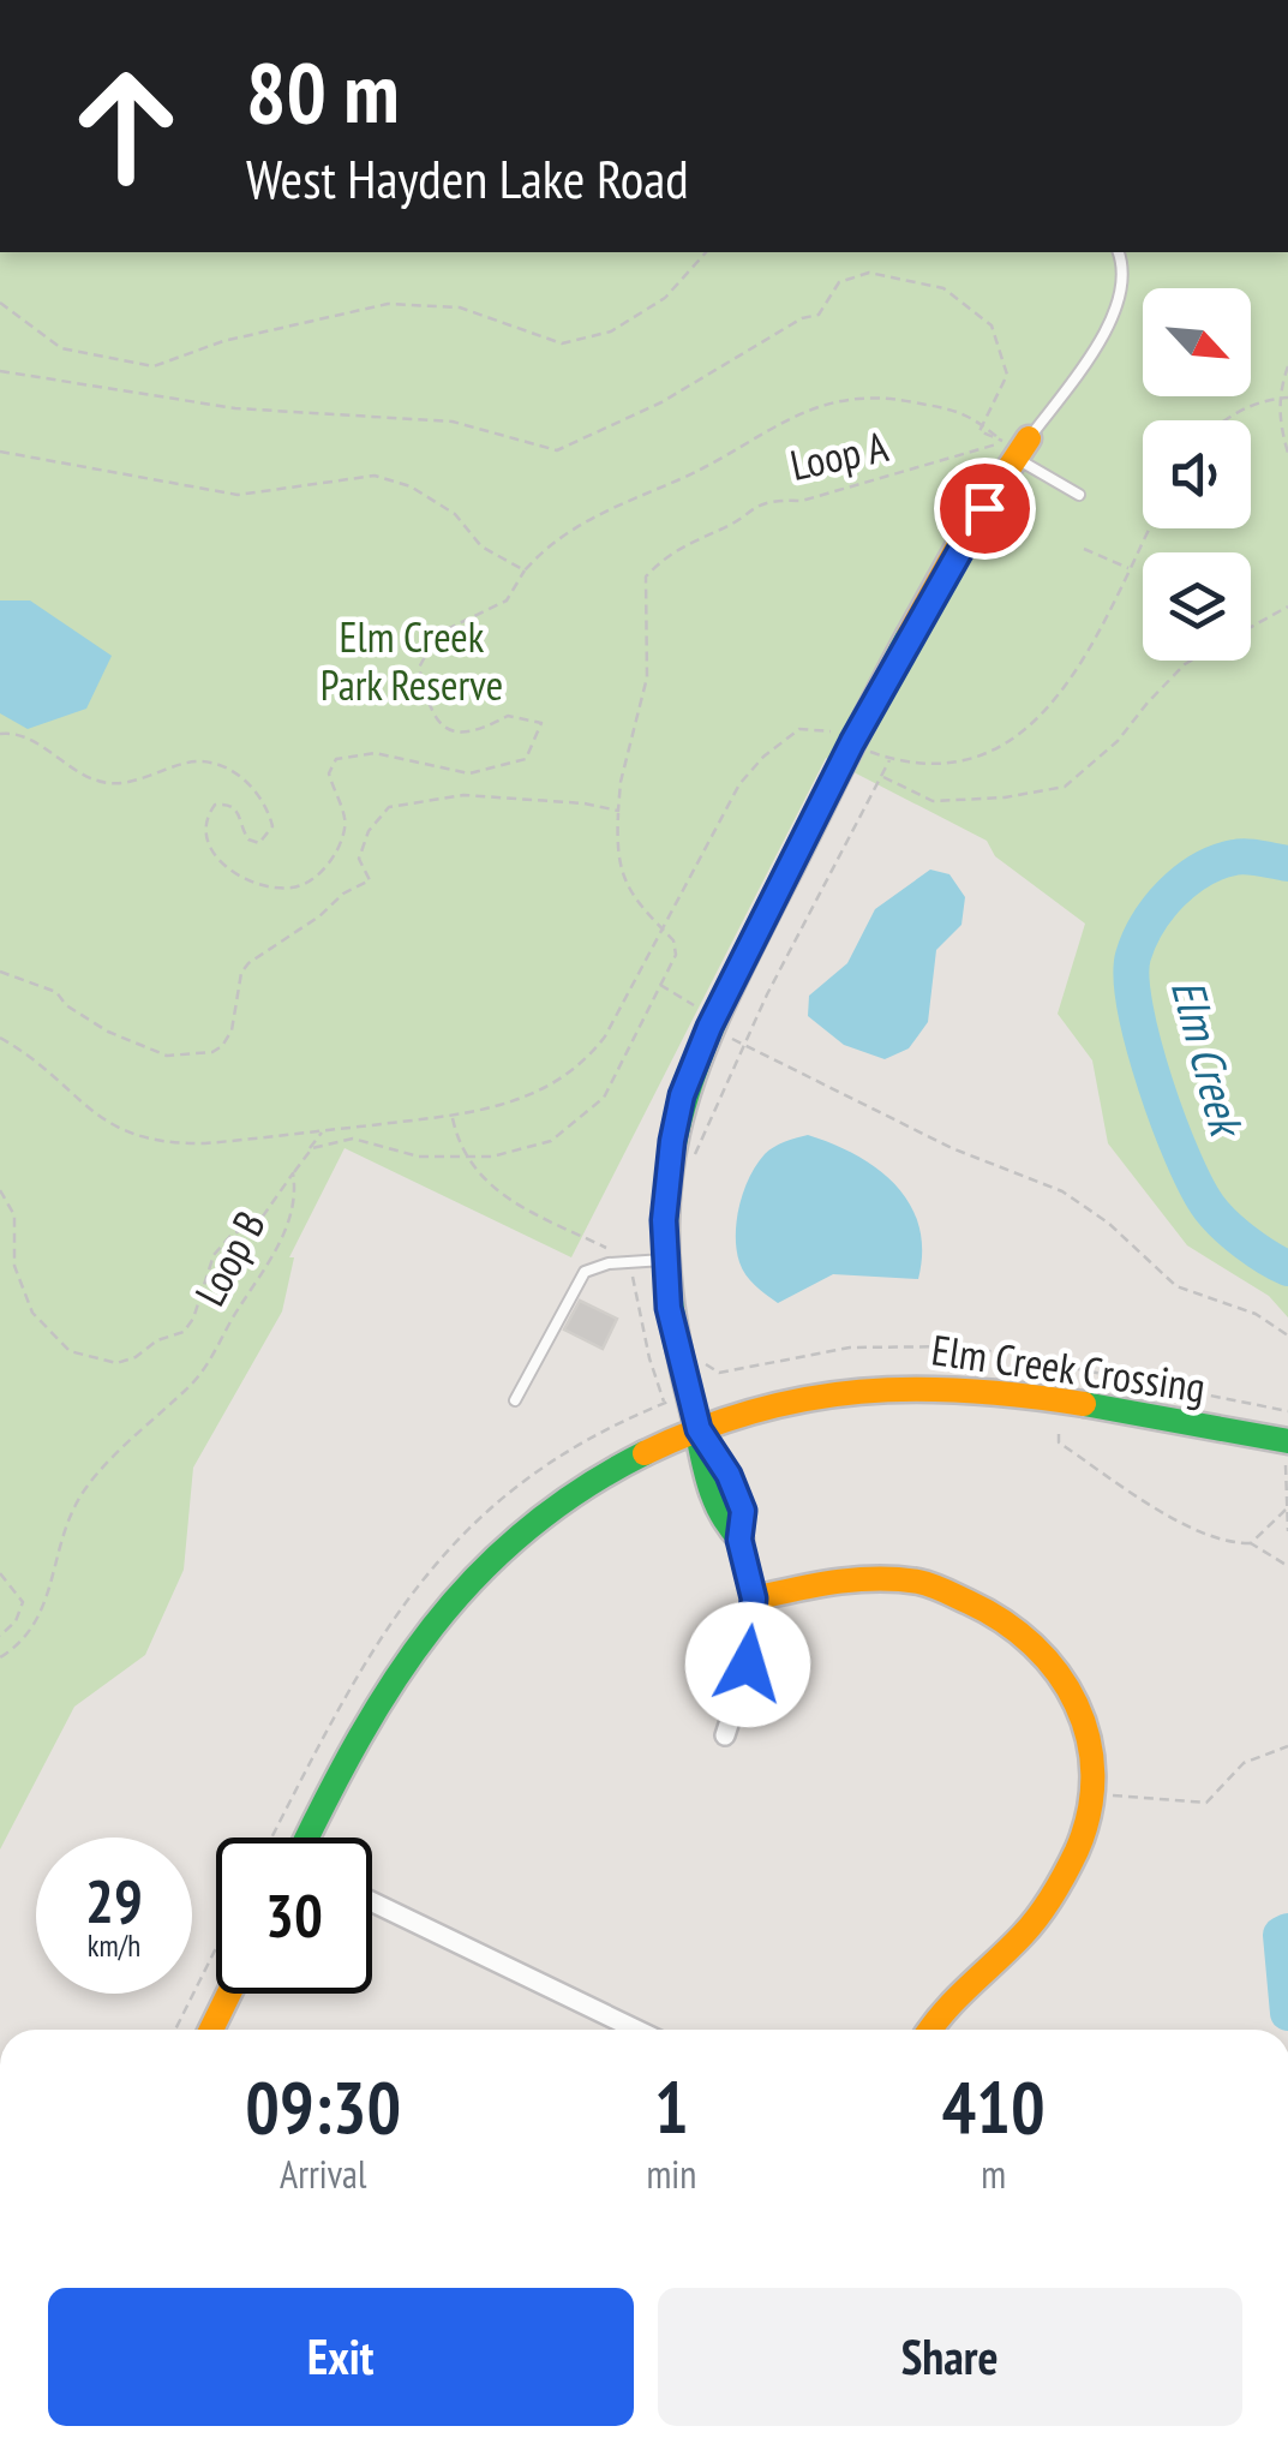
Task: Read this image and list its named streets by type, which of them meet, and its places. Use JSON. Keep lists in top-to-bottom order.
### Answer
{
  "streets": {
    "street": ["Elm Creek Crossing"],
    "path": ["Loop A", "Loop B"]
  },
  "water": ["Elm Creek"],
  "parks": ["Elm Creek Park Reserve"],
  "north": "bottom right",
  "page": {
    "turn": ["80 m", "West Hayden Lake Road"],
    "speed": "29 km/h",
    "limit": "30",
    "eta": [
      "09:30",
      "Arrival",
      "1",
      "min",
      "410",
      "m"
    ],
    "buttons": ["Exit", "Share"]
  }
}
